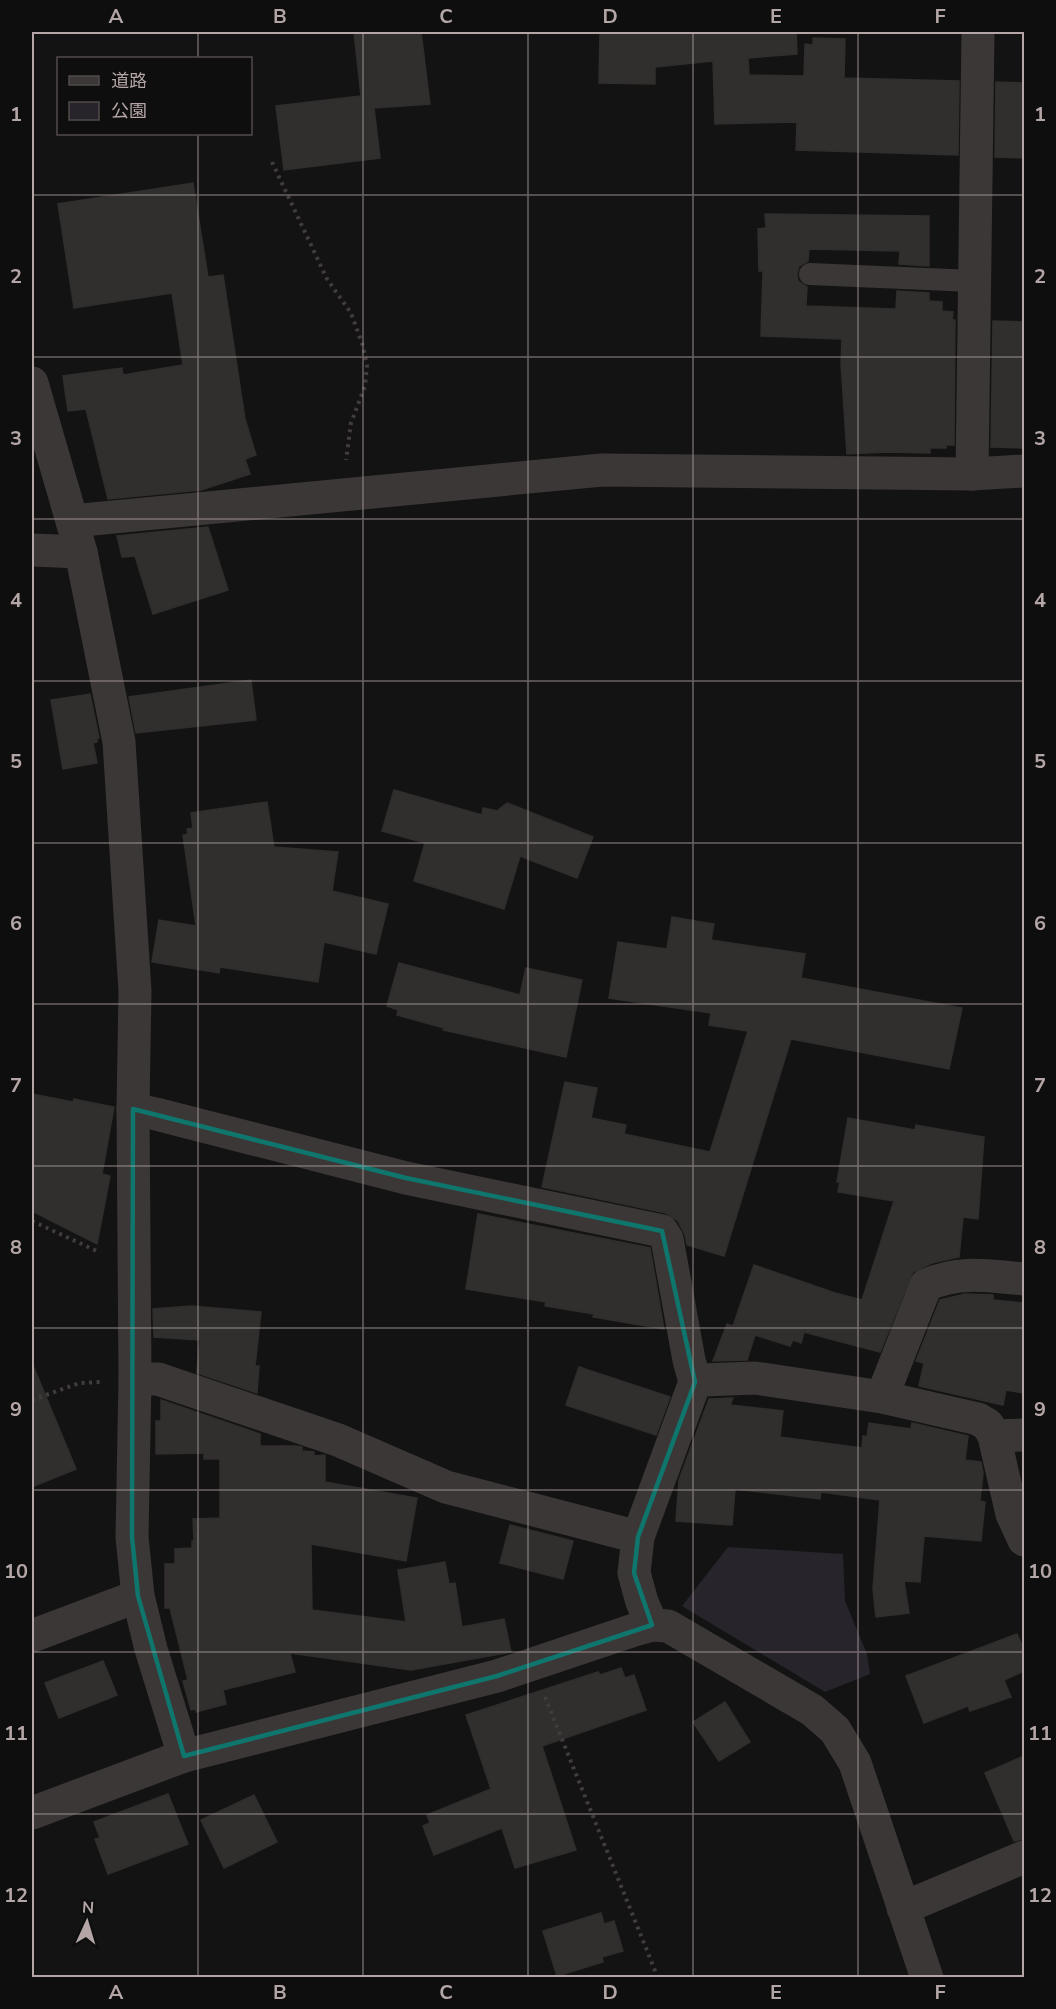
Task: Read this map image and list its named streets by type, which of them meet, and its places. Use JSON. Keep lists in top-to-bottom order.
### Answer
{
  "legend": ["道路", "公園"],
  "north": "top",
  "grid": {
    "columns": [
      "A",
      "B",
      "C",
      "D",
      "E",
      "F"
    ],
    "rows": [
      "1",
      "2",
      "3",
      "4",
      "5",
      "6",
      "7",
      "8",
      "9",
      "10",
      "11",
      "12"
    ]
  }
}
